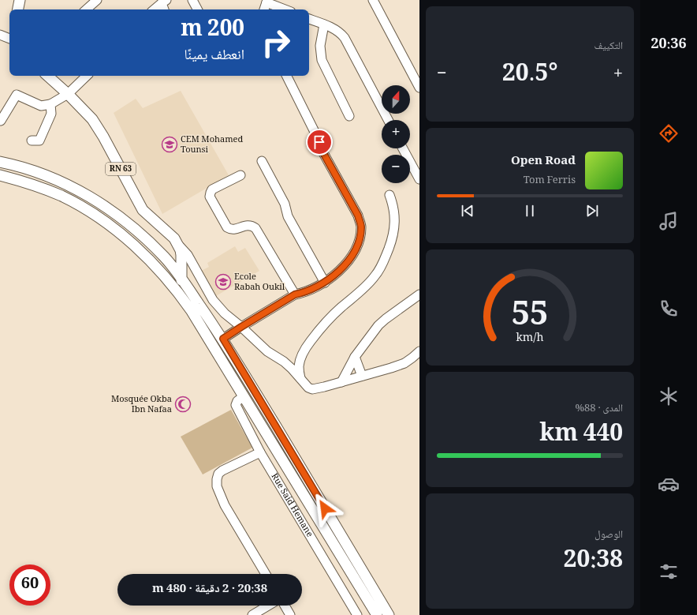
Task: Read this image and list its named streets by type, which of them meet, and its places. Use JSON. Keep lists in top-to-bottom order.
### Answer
{
  "streets": {
    "main road": ["RN 63"],
    "street": ["Rue Said Hemane"]
  },
  "places": {
    "school or university": ["CEM Mohamed Tounsi", "Ecole Rabah Oukil"],
    "mosque": ["Mosquée Okba Ibn Nafaa"]
  },
  "north": "top",
  "page": {
    "tabs": "20:36",
    "tile": [
      "التكييف",
      ["المدى · 88%", "440 km"],
      ["الوصول", "20:38"]
    ],
    "turn": ["200 m", "انعطف يمينًا"],
    "heat": ["−", "20.5°", "+"],
    "map_buttons": ["+", "−"],
    "song": ["Open Road", "Tom Ferris"],
    "limit": "60",
    "trip": "20:38 · 2 دقيقة · 480 m",
    "gauge": ["55", "km/h"]
  }
}
